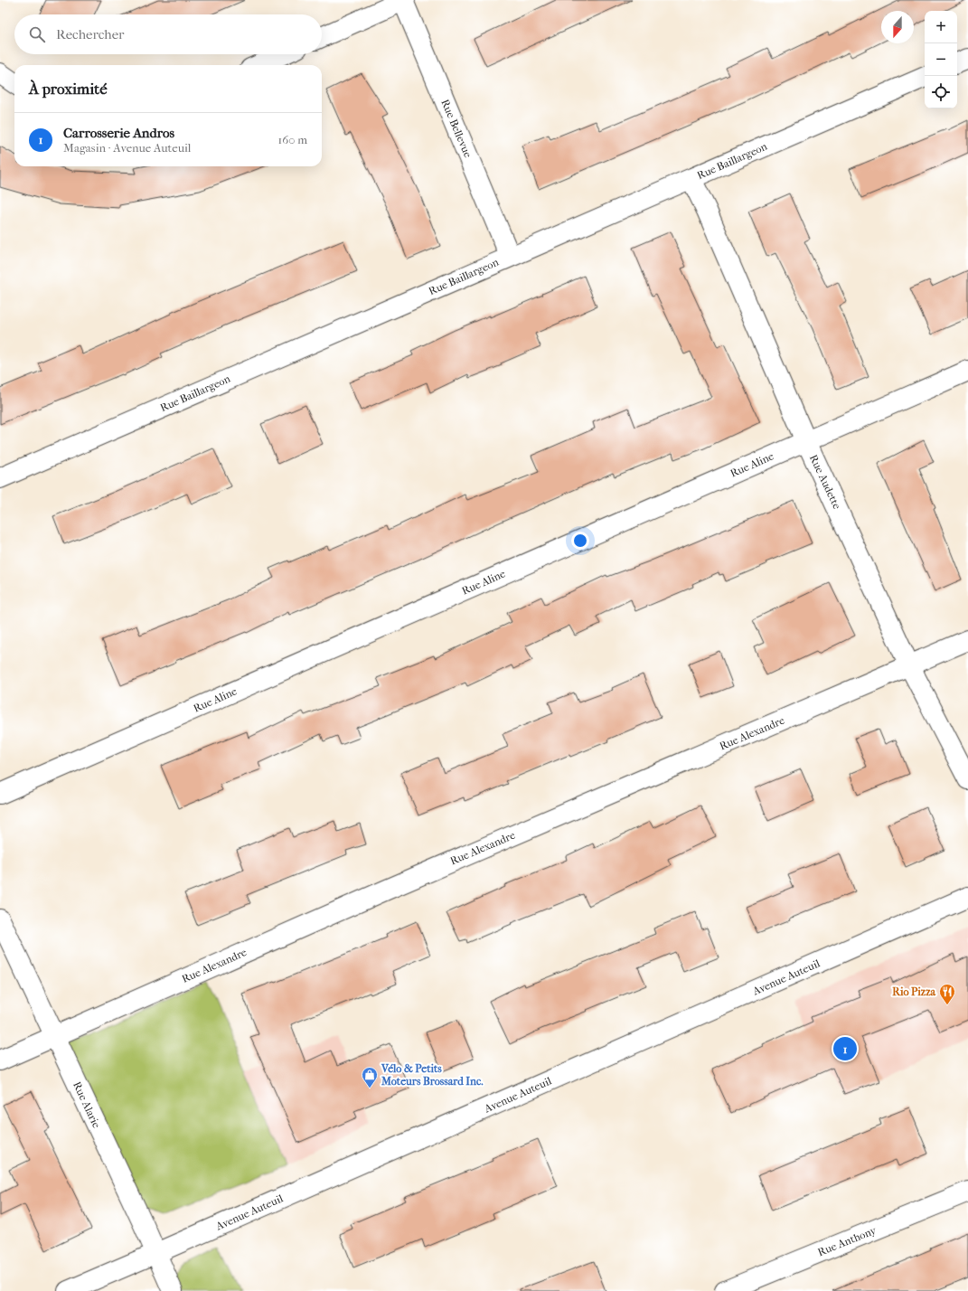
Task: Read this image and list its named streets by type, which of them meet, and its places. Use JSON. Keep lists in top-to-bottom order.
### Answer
{
  "streets": {
    "street": [
      "Rue Bellevue",
      "Rue Baillargeon",
      "Rue Aline",
      "Rue Audette",
      "Rue Alexandre",
      "Avenue Auteuil",
      "Rue Alarie",
      "Rue Anthony"
    ]
  },
  "crossings": [
    ["Rue Bellevue", "Rue Baillargeon"],
    ["Rue Baillargeon", "Rue Audette"],
    ["Rue Aline", "Rue Audette"],
    ["Rue Audette", "Rue Alexandre"],
    ["Rue Alexandre", "Rue Alarie"],
    ["Avenue Auteuil", "Rue Alarie"]
  ],
  "places": {
    "restaurant": ["Rio Pizza"],
    "shop": ["Vélo & Petits Moteurs Brossard Inc."]
  },
  "north": "bottom",
  "page": {
    "map_buttons": ["+", "−"],
    "search": "Rechercher",
    "heading": "À proximité",
    "list": [
      {
        "mark": "1",
        "name": "Carrosserie Andros",
        "note": "Magasin · Avenue Auteuil",
        "value": "160 m"
      }
    ],
    "pins": "1"
  }
}
